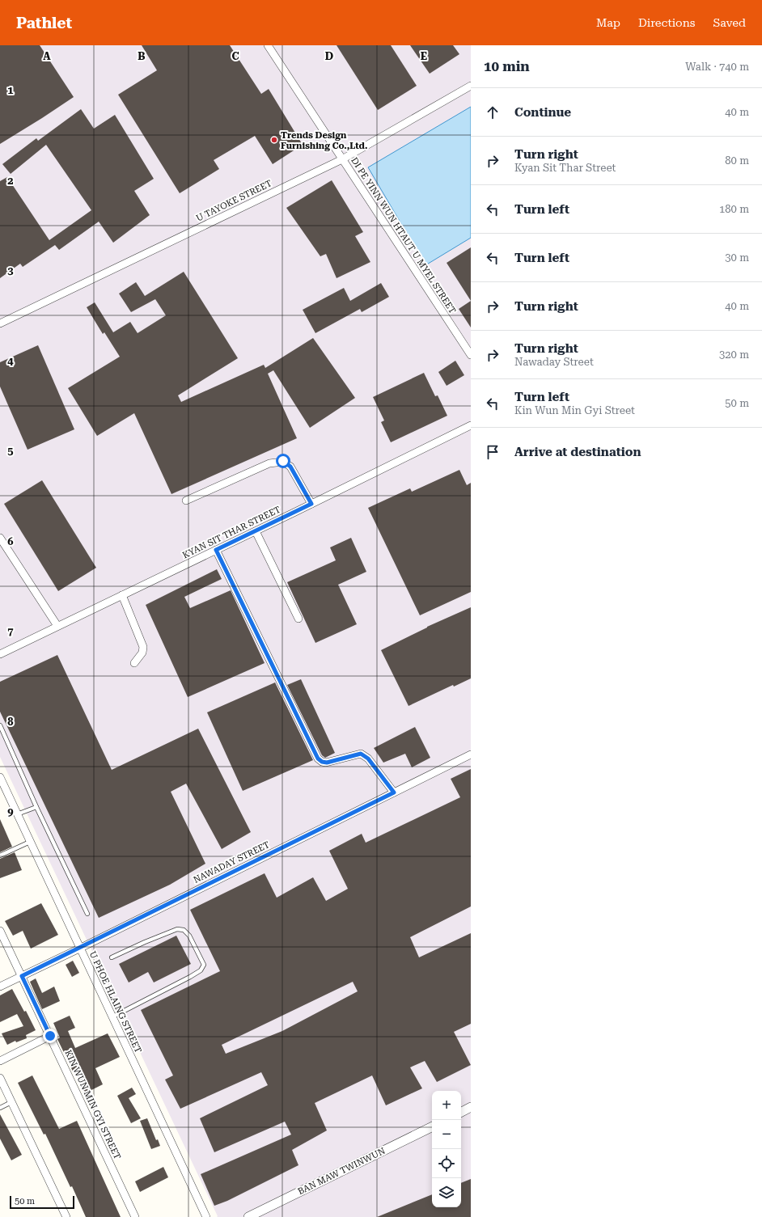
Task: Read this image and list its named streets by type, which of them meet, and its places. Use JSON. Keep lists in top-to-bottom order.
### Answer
{
  "streets": {
    "street": [
      "U TAYOKE STREET",
      "DI PE YINN WUN HTAUT U MYEL STREET",
      "KYAN SIT THAR STREET",
      "NAWADAY STREET",
      "U PHOE HLAING STREET",
      "KIN WUN MIN GYI STREET",
      "BAN MAW TWINWUN"
    ]
  },
  "crossings": [
    ["U TAYOKE STREET", "DI PE YINN WUN HTAUT U MYEL STREET"],
    ["NAWADAY STREET", "U PHOE HLAING STREET"],
    ["NAWADAY STREET", "KIN WUN MIN GYI STREET"]
  ],
  "places": ["Trends Design Furnishing Co.,Ltd."],
  "scale_bar": "50 m",
  "page": {
    "header": "Pathlet",
    "nav": ["Map", "Directions", "Saved"],
    "heading": ["10 min", "Walk · 740 m"],
    "list": [
      ["Continue", "40 m"],
      ["Turn right", "Kyan Sit Thar Street", "80 m"],
      ["Turn left", "180 m"],
      ["Turn left", "30 m"],
      ["Turn right", "40 m"],
      ["Turn right", "Nawaday Street", "320 m"],
      ["Turn left", "Kin Wun Min Gyi Street", "50 m"],
      "Arrive at destination"
    ],
    "map_buttons": ["+", "−"],
    "scale": "50 m"
  },
  "grid": {
    "columns": [
      "A",
      "B",
      "C",
      "D",
      "E"
    ],
    "rows": [
      "1",
      "2",
      "3",
      "4",
      "5",
      "6",
      "7",
      "8",
      "9"
    ]
  }
}
